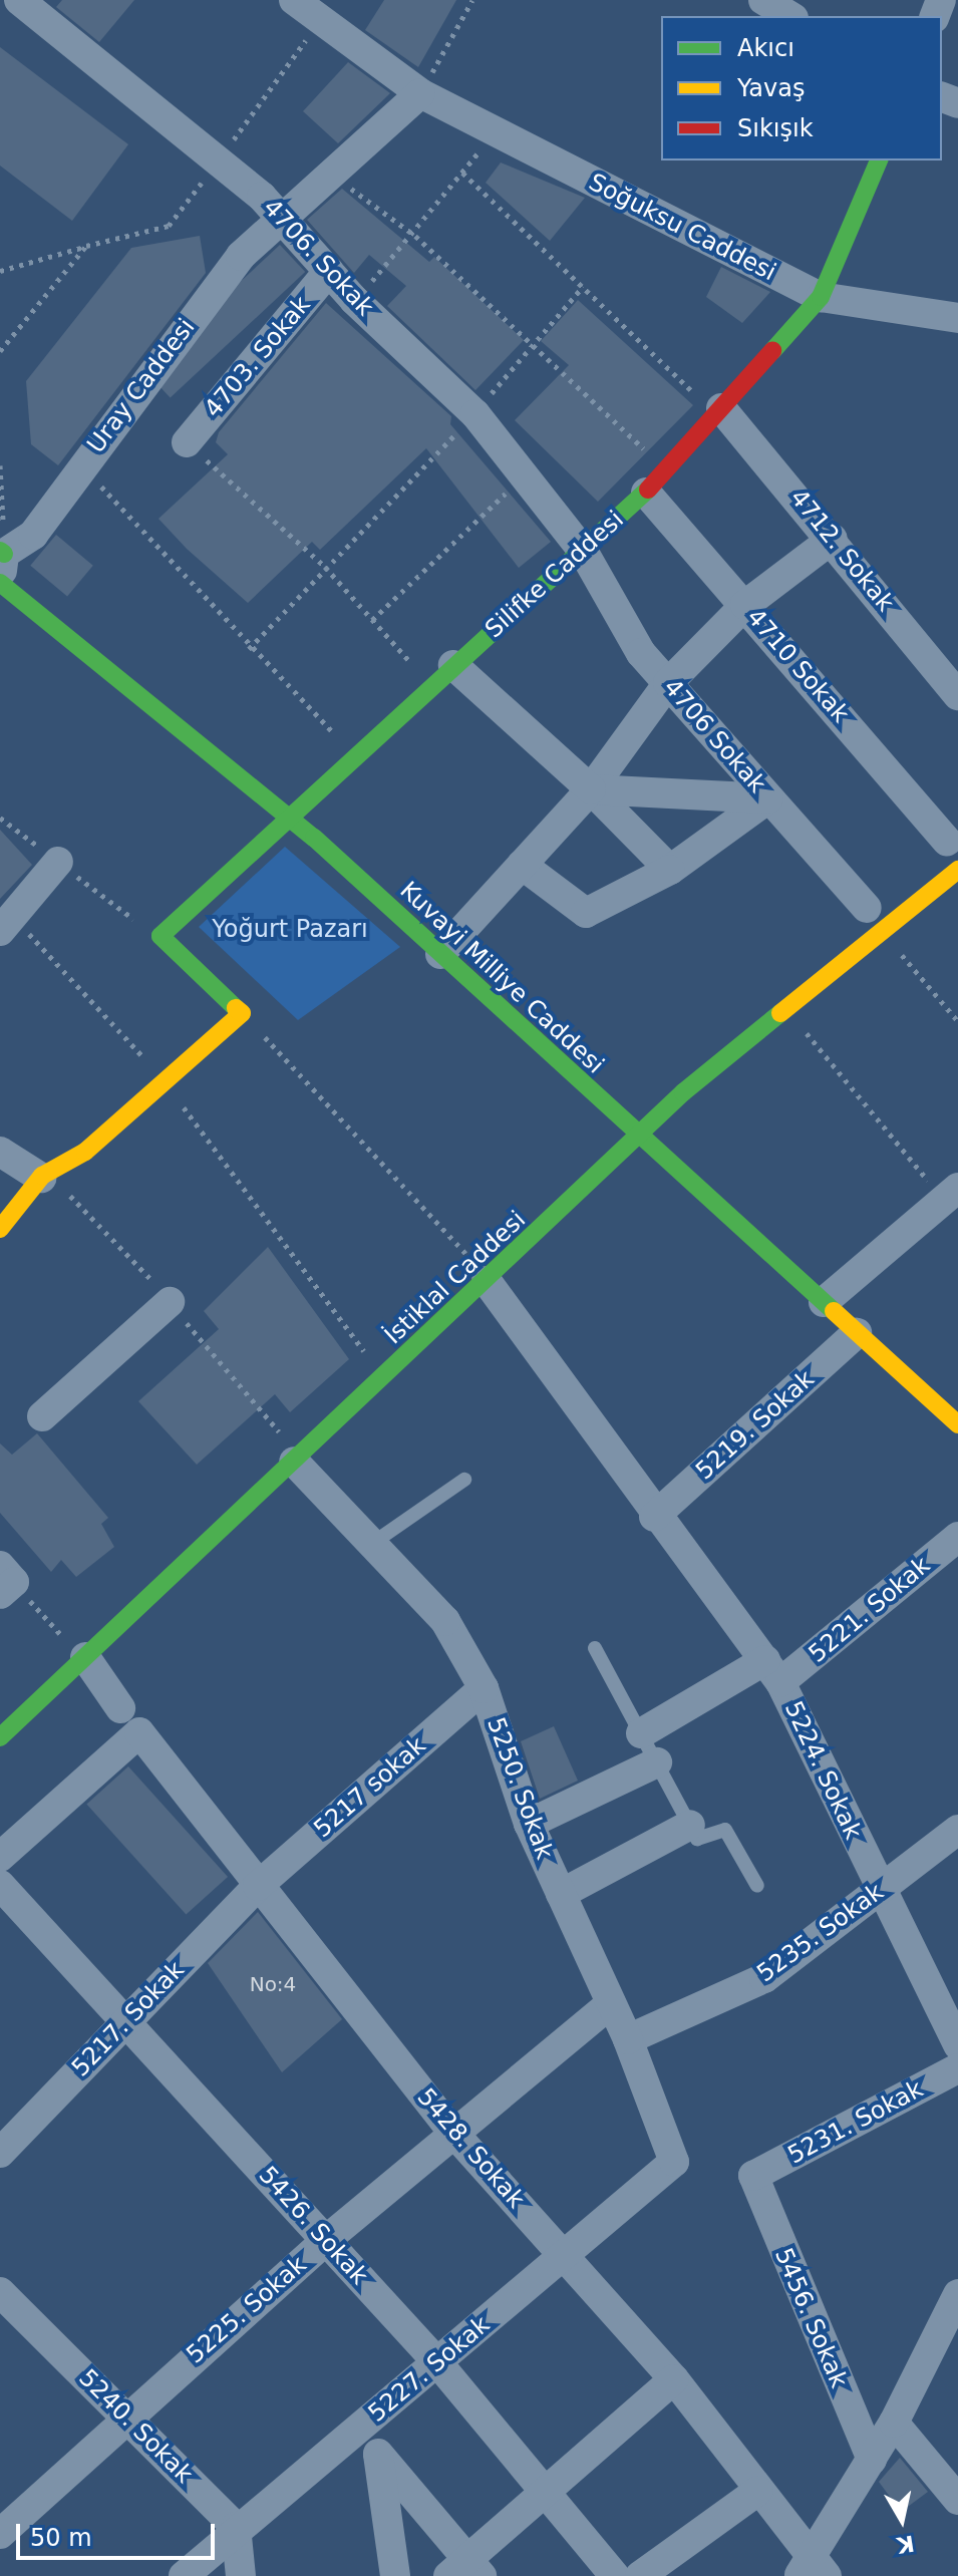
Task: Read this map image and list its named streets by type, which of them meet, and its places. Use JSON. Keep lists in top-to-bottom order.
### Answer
{
  "streets": {
    "street": [
      "Soğuksu Caddesi",
      "4706. Sokak",
      "4703. Sokak",
      "Uray Caddesi",
      "4712. Sokak",
      "Silifke Caddesi",
      "4710 Sokak",
      "4706 Sokak",
      "Kuvayi Milliye Caddesi",
      "İstiklal Caddesi",
      "5219. Sokak",
      "5221. Sokak",
      "5224. Sokak",
      "5217 sokak",
      "5250. Sokak",
      "5235. Sokak",
      "5217. Sokak",
      "5231. Sokak",
      "5428. Sokak",
      "5426. Sokak",
      "5225. Sokak",
      "5456. Sokak",
      "5227. Sokak",
      "5240. Sokak"
    ]
  },
  "crossings": [
    ["Soğuksu Caddesi", "Uray Caddesi"],
    ["Soğuksu Caddesi", "Silifke Caddesi"],
    ["4706. Sokak", "4703. Sokak"],
    ["4706. Sokak", "Uray Caddesi"],
    ["4706. Sokak", "Silifke Caddesi"],
    ["4706. Sokak", "4706 Sokak"],
    ["Uray Caddesi", "Kuvayi Milliye Caddesi"],
    ["4712. Sokak", "Silifke Caddesi"],
    ["Silifke Caddesi", "4710 Sokak"],
    ["Silifke Caddesi", "4706 Sokak"],
    ["Silifke Caddesi", "Kuvayi Milliye Caddesi"],
    ["4706 Sokak", "İstiklal Caddesi"],
    ["Kuvayi Milliye Caddesi", "İstiklal Caddesi"],
    ["Kuvayi Milliye Caddesi", "5219. Sokak"],
    ["İstiklal Caddesi", "5224. Sokak"],
    ["İstiklal Caddesi", "5250. Sokak"],
    ["5219. Sokak", "5224. Sokak"],
    ["5221. Sokak", "5224. Sokak"],
    ["5224. Sokak", "5235. Sokak"],
    ["5217 sokak", "5250. Sokak"],
    ["5217 sokak", "5217. Sokak"],
    ["5217 sokak", "5428. Sokak"],
    ["5250. Sokak", "5235. Sokak"],
    ["5250. Sokak", "5225. Sokak"],
    ["5250. Sokak", "5227. Sokak"],
    ["5217. Sokak", "5428. Sokak"],
    ["5217. Sokak", "5426. Sokak"],
    ["5231. Sokak", "5456. Sokak"],
    ["5428. Sokak", "5225. Sokak"],
    ["5428. Sokak", "5227. Sokak"],
    ["5426. Sokak", "5225. Sokak"],
    ["5426. Sokak", "5227. Sokak"],
    ["5225. Sokak", "5240. Sokak"],
    ["5227. Sokak", "5240. Sokak"]
  ],
  "parks": ["Yoğurt Pazarı"],
  "house_numbers": ["No:4"],
  "legend": ["Akıcı", "Yavaş", "Sıkışık"],
  "scale_bar": "50 m",
  "north": "bottom"
}
